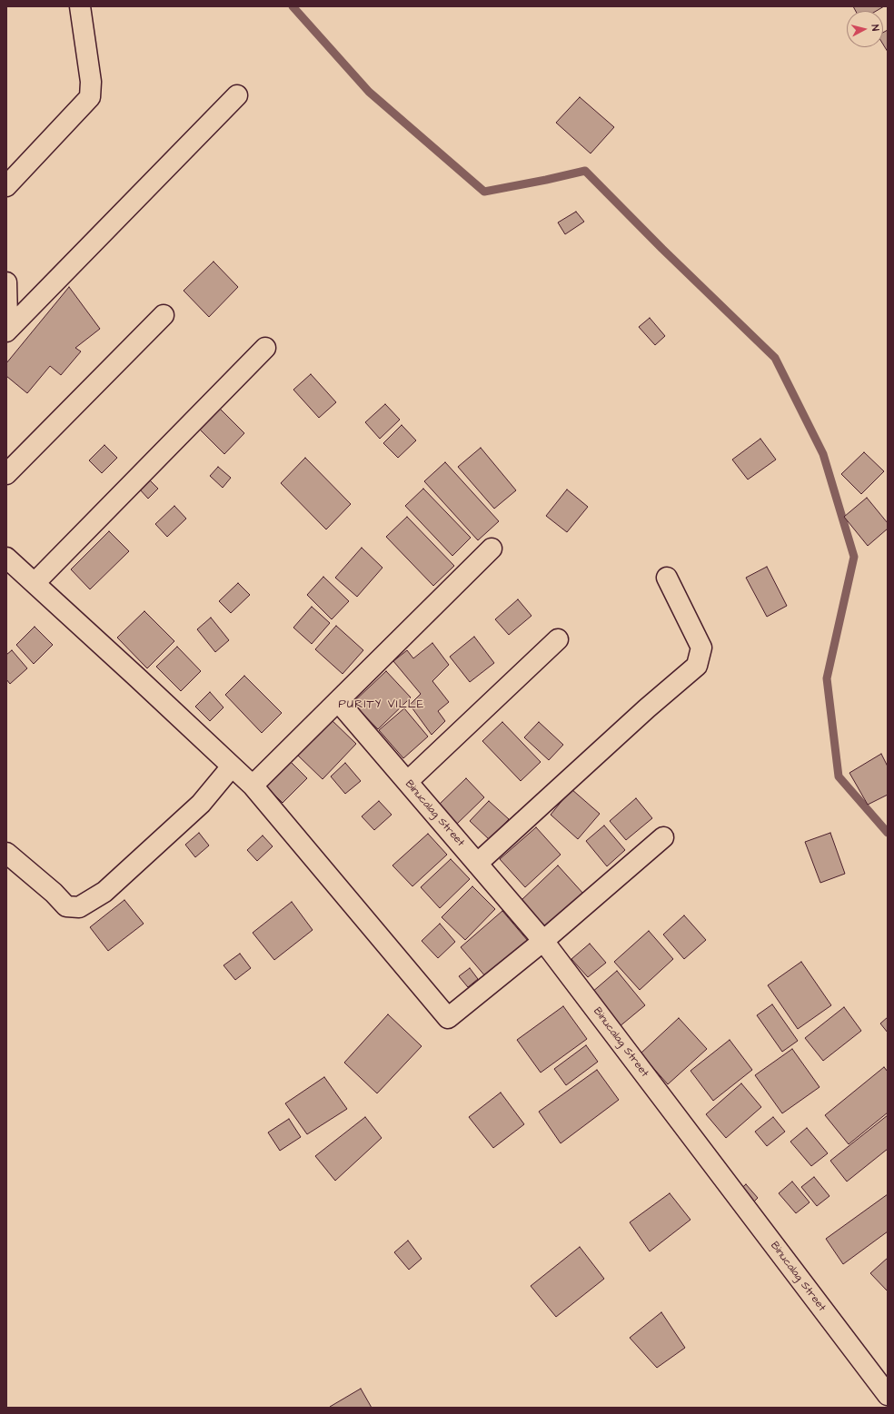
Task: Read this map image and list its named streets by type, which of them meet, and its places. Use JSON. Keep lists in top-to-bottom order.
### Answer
{
  "streets": {
    "street": ["Binucalag Street"]
  },
  "districts": ["PURITY VILLE"],
  "north": "right"
}
